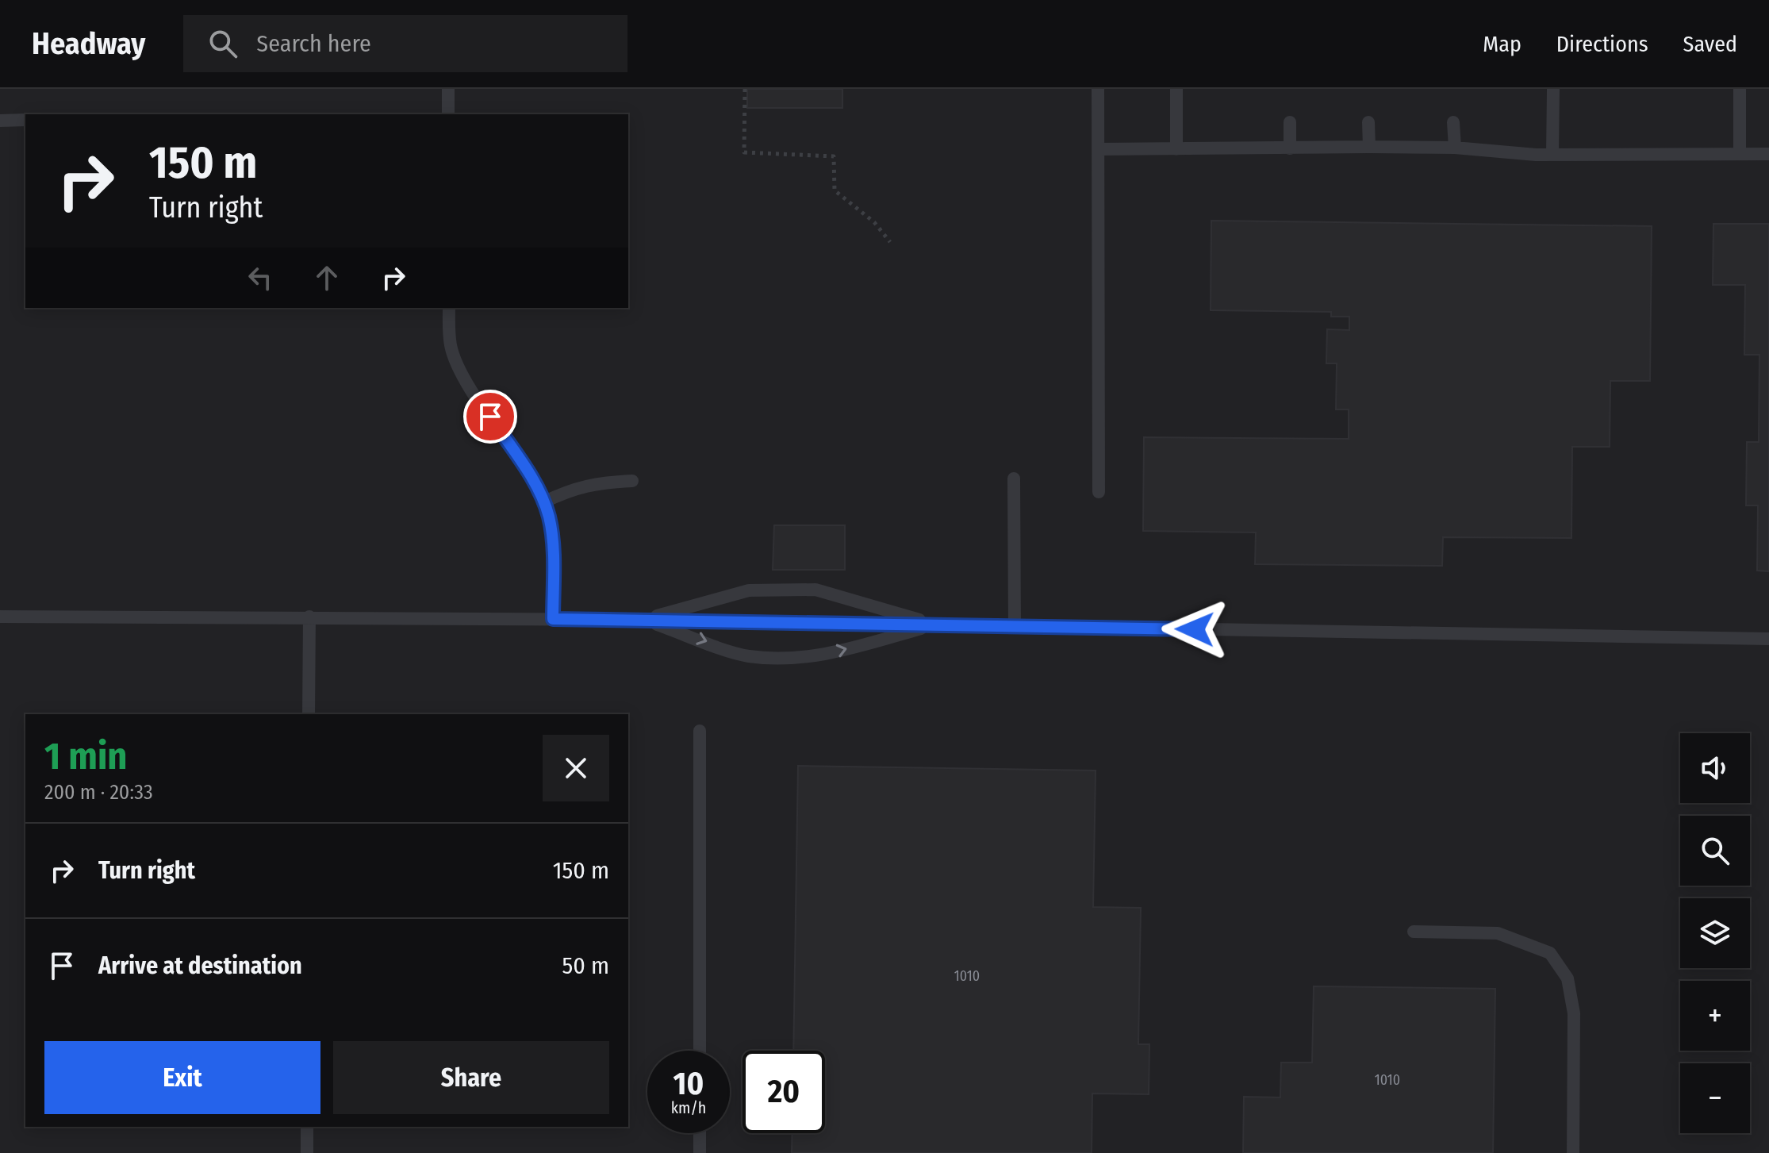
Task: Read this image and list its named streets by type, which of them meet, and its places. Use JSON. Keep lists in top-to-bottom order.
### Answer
{
  "house_numbers": ["1010", "1010"],
  "page": {
    "header": "Headway",
    "search": "Search here",
    "nav": ["Map", "Directions", "Saved"],
    "turn": ["150 m", "Turn right"],
    "heading": ["1 min", "200 m · 20:33"],
    "map_buttons": ["+", "−"],
    "list": [
      {
        "name": "Turn right",
        "value": "150 m"
      },
      {
        "name": "Arrive at destination",
        "value": "50 m"
      }
    ],
    "buttons": ["Exit", "Share"],
    "speed": "10 km/h",
    "limit": "20"
  }
}
